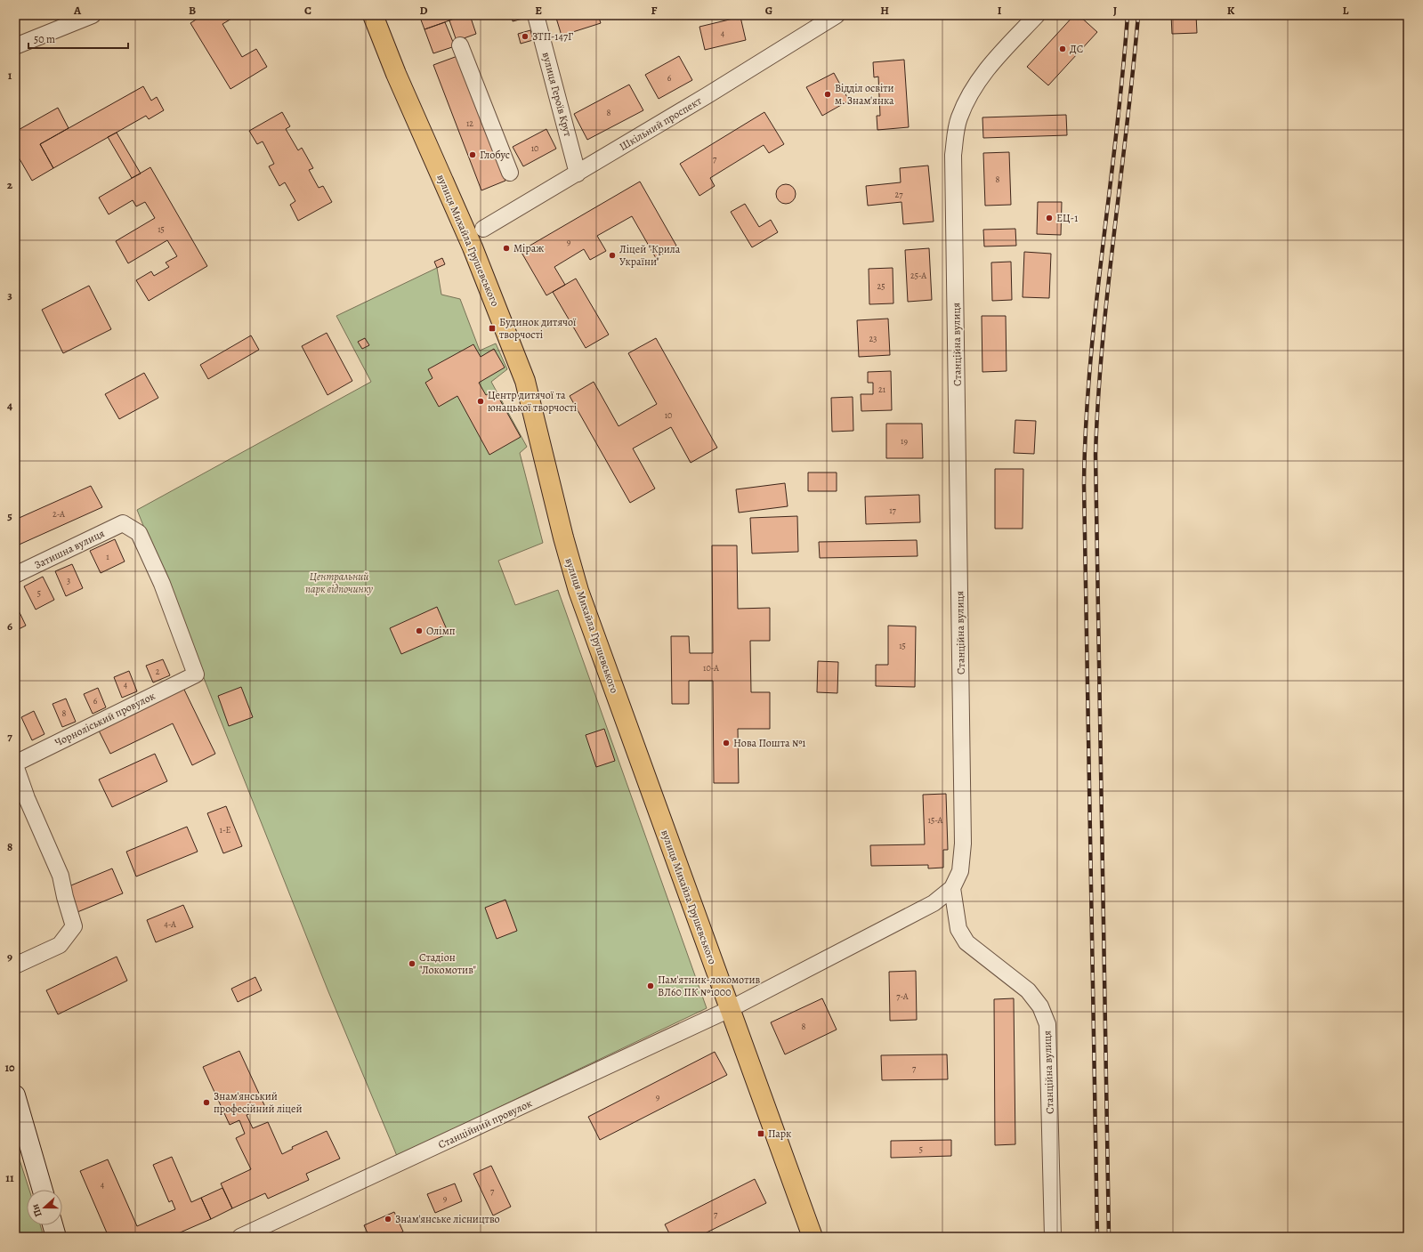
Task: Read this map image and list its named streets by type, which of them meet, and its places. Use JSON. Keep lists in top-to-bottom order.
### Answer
{
  "streets": {
    "main road": ["вулиця Михайла Грушевського"],
    "street": [
      "вулиця Героїв Крут",
      "Шкільний проспект",
      "Станційна вулиця",
      "Затишна вулиця",
      "Чорноліський провулок",
      "Станційний провулок"
    ]
  },
  "crossings": [
    ["вулиця Героїв Крут", "Шкільний проспект"],
    ["вулиця Михайла Грушевського", "Станційний провулок"],
    ["Станційна вулиця", "Станційний провулок"],
    ["Затишна вулиця", "Чорноліський провулок"]
  ],
  "parks": ["Центральний парк відпочинку"],
  "places": {
    "other": [
      "ЗТП-147Г",
      "ДС",
      "Відділ освіти м. Знам'янка",
      "Глобус",
      "ЕЦ-1",
      "Міраж",
      "Ліцей \"Крила України\"",
      "Центр дитячої та юнацької творчості",
      "Олімп",
      "Нова Пошта №1",
      "Стадіон \"Локомотив\"",
      "Пам'ятник-локомотив ВЛ60 ПК №1000",
      "Знам'янський професійний ліцей",
      "Знам'янське лісництво"
    ],
    "transit": ["Будинок дитячої творчості", "Парк"]
  },
  "house_numbers": [
    "4",
    "6",
    "8",
    "12",
    "10",
    "7",
    "8",
    "27",
    "15",
    "9",
    "25-А",
    "25",
    "23",
    "21",
    "10",
    "19",
    "17",
    "2-А",
    "1",
    "3",
    "5",
    "15",
    "10-А",
    "2",
    "4",
    "6",
    "8",
    "15-А",
    "1-Е",
    "4-А",
    "7-А",
    "8",
    "7",
    "9",
    "5",
    "4",
    "7",
    "9",
    "7"
  ],
  "scale_bar": "50 m",
  "north": "left",
  "grid": {
    "columns": [
      "A",
      "B",
      "C",
      "D",
      "E",
      "F",
      "G",
      "H",
      "I",
      "J",
      "K",
      "L"
    ],
    "rows": [
      "1",
      "2",
      "3",
      "4",
      "5",
      "6",
      "7",
      "8",
      "9",
      "10",
      "11"
    ]
  }
}
